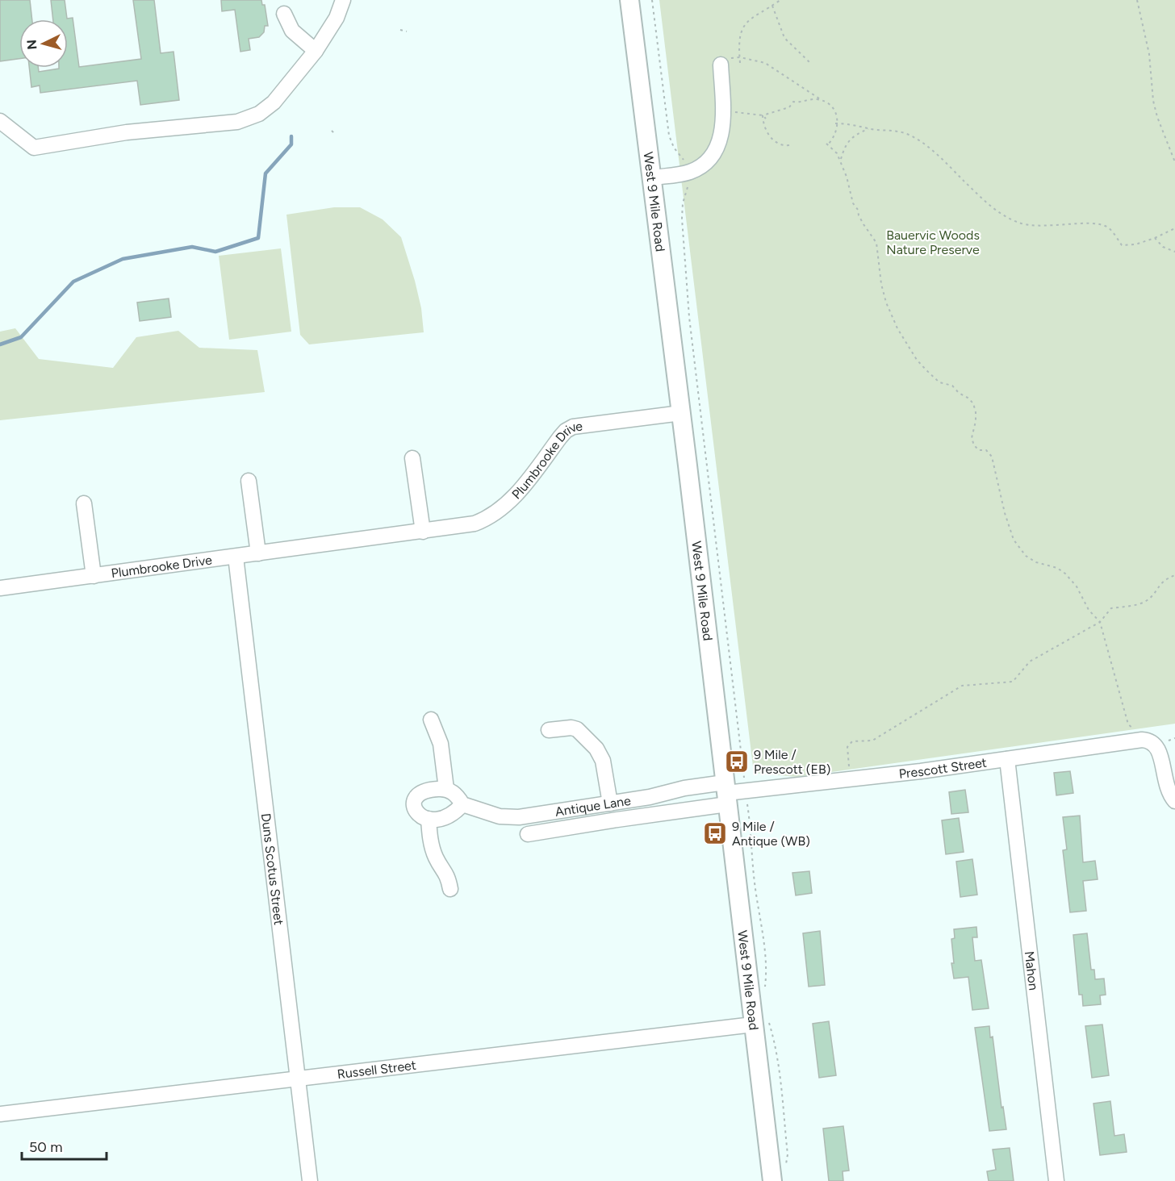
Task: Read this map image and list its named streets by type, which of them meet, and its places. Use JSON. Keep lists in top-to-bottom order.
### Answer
{
  "streets": {
    "main road": ["West 9 Mile Road"],
    "street": [
      "Plumbrooke Drive",
      "Prescott Street",
      "Antique Lane",
      "Duns Scotus Street",
      "Mahon",
      "Russell Street"
    ]
  },
  "crossings": [
    ["West 9 Mile Road", "Plumbrooke Drive"],
    ["West 9 Mile Road", "Prescott Street"],
    ["West 9 Mile Road", "Antique Lane"],
    ["West 9 Mile Road", "Russell Street"],
    ["Plumbrooke Drive", "Duns Scotus Street"],
    ["Prescott Street", "Antique Lane"],
    ["Prescott Street", "Mahon"],
    ["Duns Scotus Street", "Russell Street"]
  ],
  "parks": ["Bauervic Woods Nature Preserve"],
  "places": {
    "bus stop": ["9 Mile / Prescott (EB)", "9 Mile / Antique (WB)"]
  },
  "scale_bar": "50 m",
  "north": "left"
}
